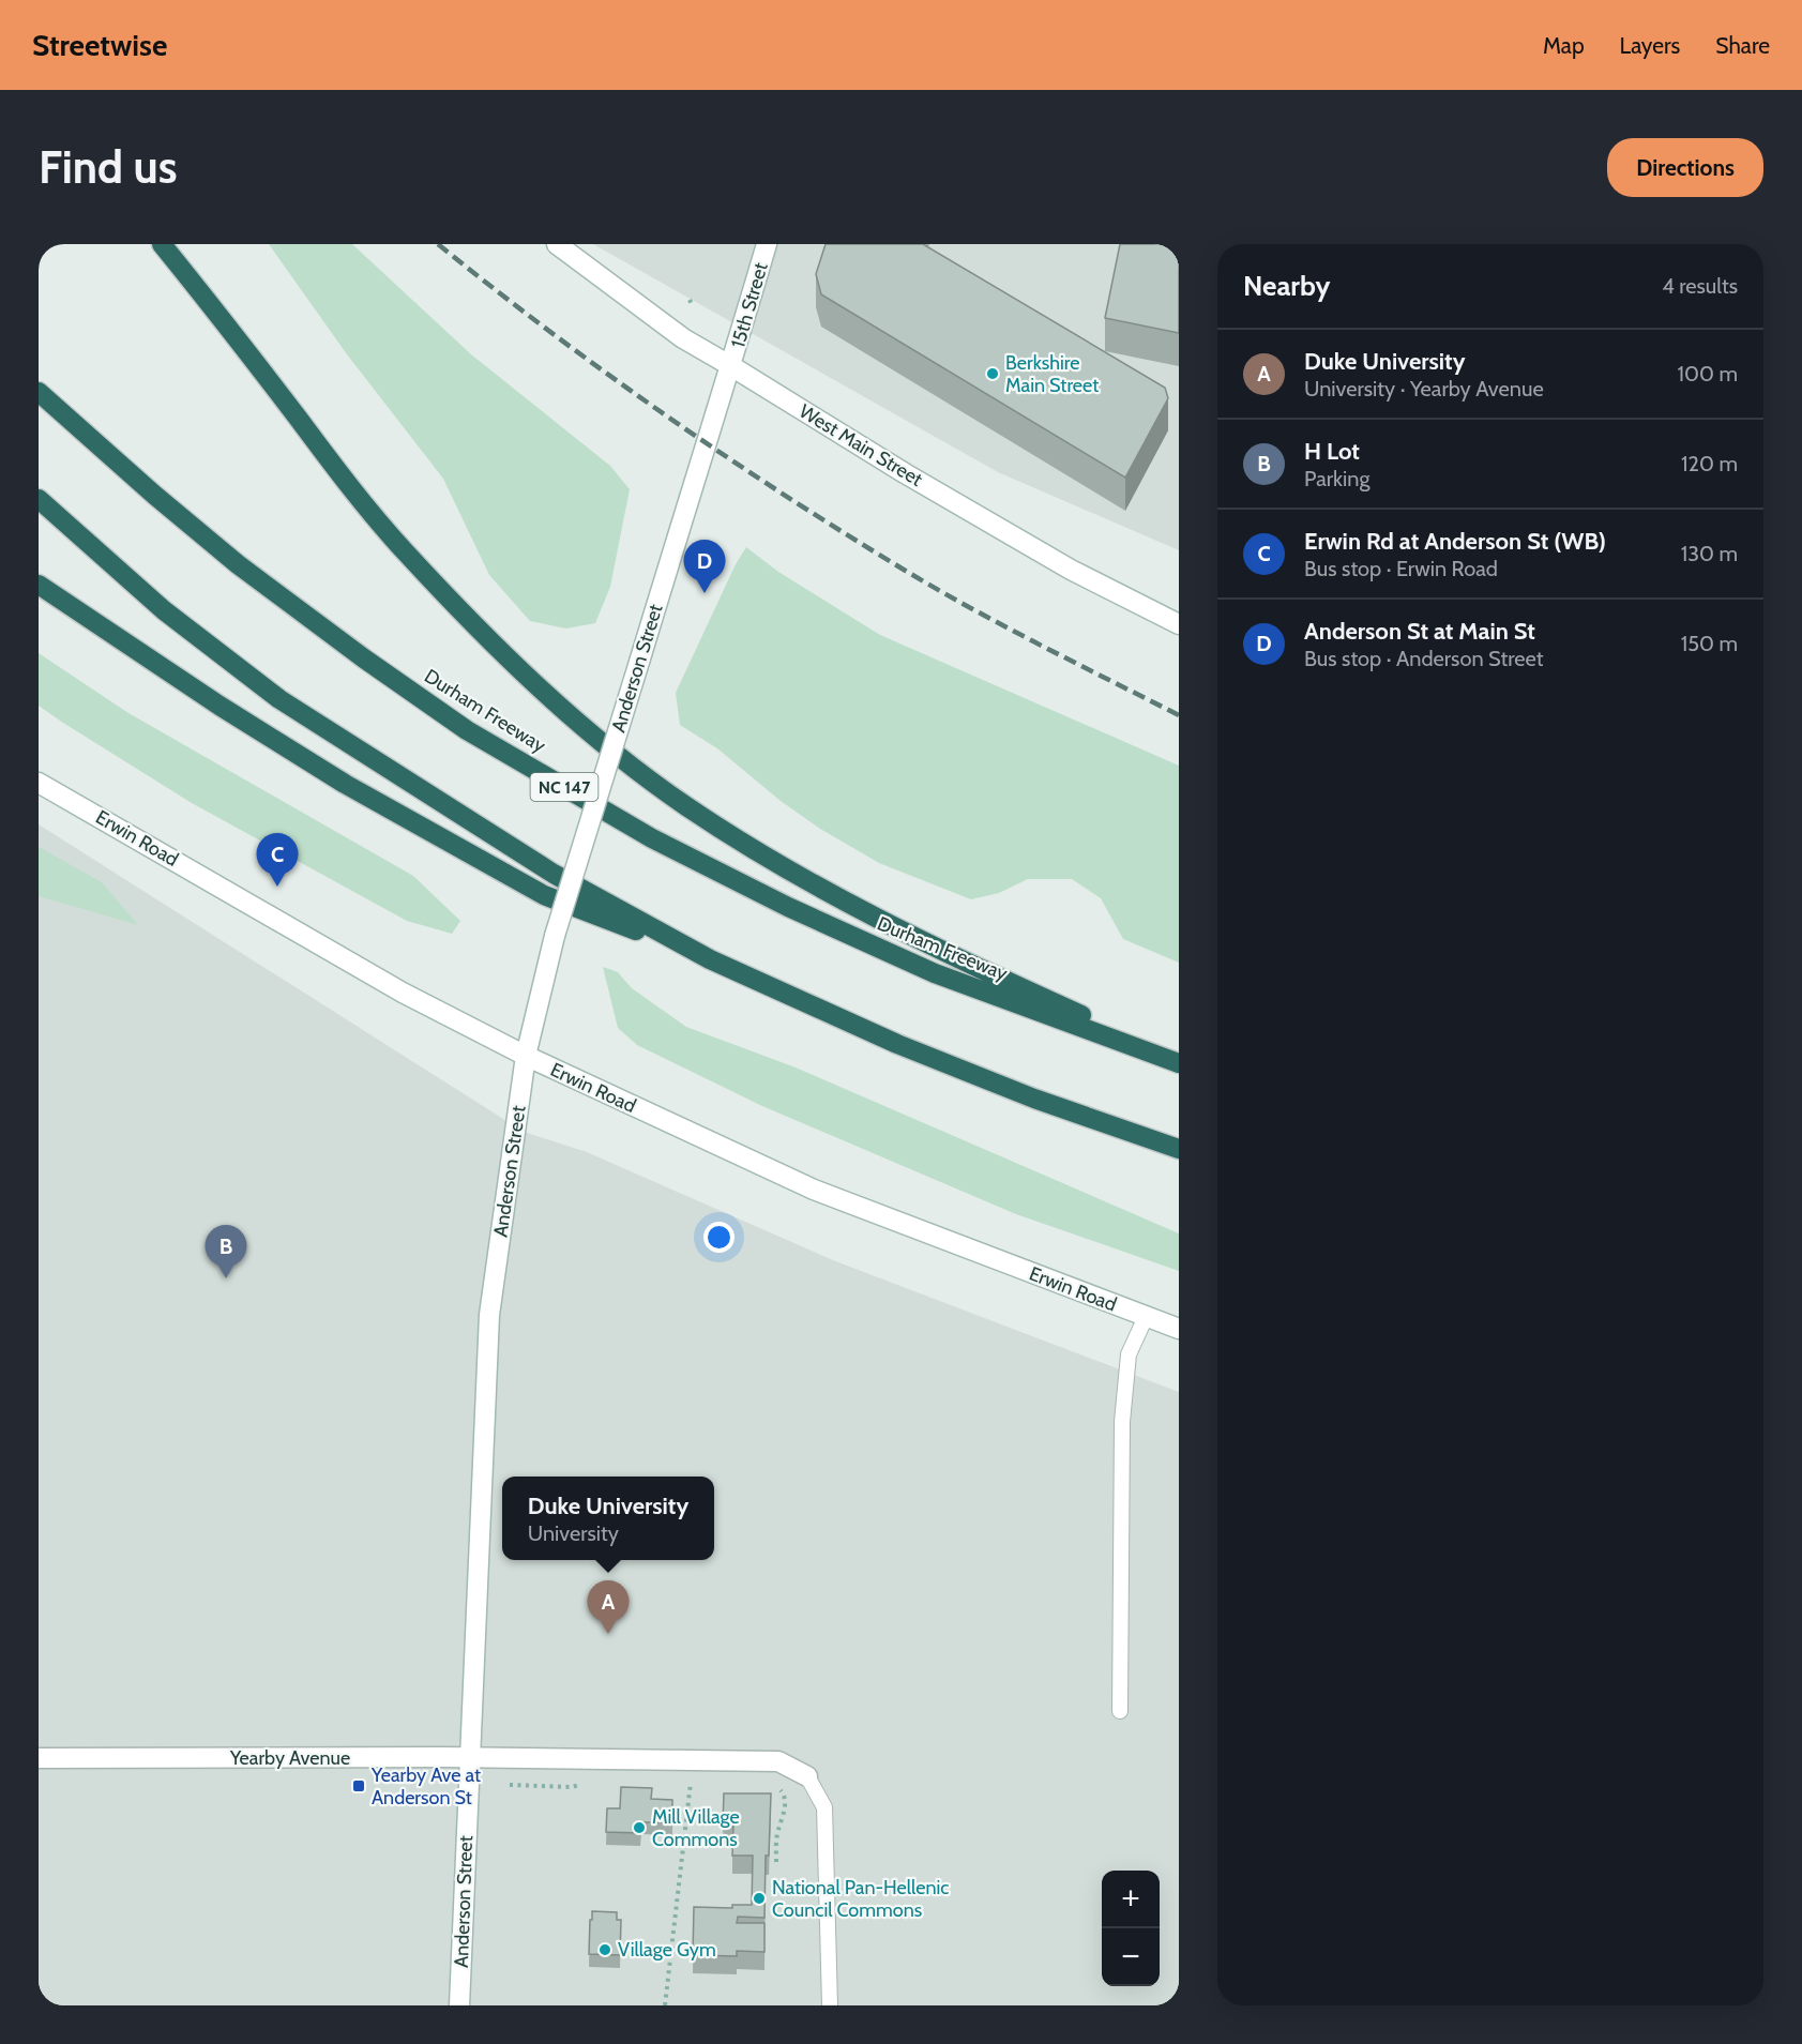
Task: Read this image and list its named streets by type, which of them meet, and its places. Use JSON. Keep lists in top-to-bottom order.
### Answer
{
  "streets": {
    "highway": ["Durham Freeway", "NC 147"],
    "street": [
      "15th Street",
      "West Main Street",
      "Anderson Street",
      "Erwin Road",
      "Yearby Avenue"
    ]
  },
  "crossings": [
    ["15th Street", "West Main Street"],
    ["15th Street", "Anderson Street"],
    ["West Main Street", "Anderson Street"],
    ["Anderson Street", "Erwin Road"],
    ["Anderson Street", "Yearby Avenue"]
  ],
  "places": {
    "other": [
      "Berkshire Main Street",
      "Mill Village Commons",
      "National Pan-Hellenic Council Commons",
      "Village Gym"
    ],
    "transit": ["Yearby Ave at Anderson St"]
  },
  "page": {
    "header": "Streetwise",
    "nav": ["Map", "Layers", "Share"],
    "buttons": "Directions",
    "title": "Find us",
    "heading": ["Nearby", "4 results"],
    "list": [
      {
        "mark": "A",
        "name": "Duke University",
        "note": "University · Yearby Avenue",
        "value": "100 m"
      },
      {
        "mark": "B",
        "name": "H Lot",
        "note": "Parking",
        "value": "120 m"
      },
      {
        "mark": "C",
        "name": "Erwin Rd at Anderson St (WB)",
        "note": "Bus stop · Erwin Road",
        "value": "130 m"
      },
      {
        "mark": "D",
        "name": "Anderson St at Main St",
        "note": "Bus stop · Anderson Street",
        "value": "150 m"
      }
    ],
    "pins": [
      "D",
      "C",
      "B",
      "A"
    ],
    "popup": ["Duke University", "University"],
    "map_buttons": ["+", "−"]
  }
}
